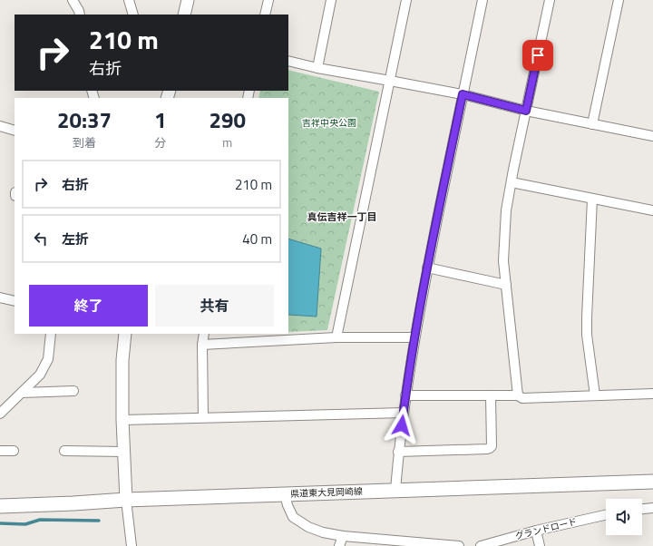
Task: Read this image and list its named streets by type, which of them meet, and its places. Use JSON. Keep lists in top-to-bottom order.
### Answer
{
  "streets": {
    "main road": ["県道東大見岡崎線"],
    "street": ["グランドロード"]
  },
  "districts": ["真伝吉祥一丁目"],
  "parks": ["吉祥中央公園"],
  "page": {
    "turn": ["210 m", "右折"],
    "eta": [
      "20:37",
      "到着",
      "1",
      "分",
      "290",
      "m"
    ],
    "list": [
      {
        "name": "右折",
        "value": "210 m"
      },
      {
        "name": "左折",
        "value": "40 m"
      }
    ],
    "buttons": ["終了", "共有"]
  }
}
